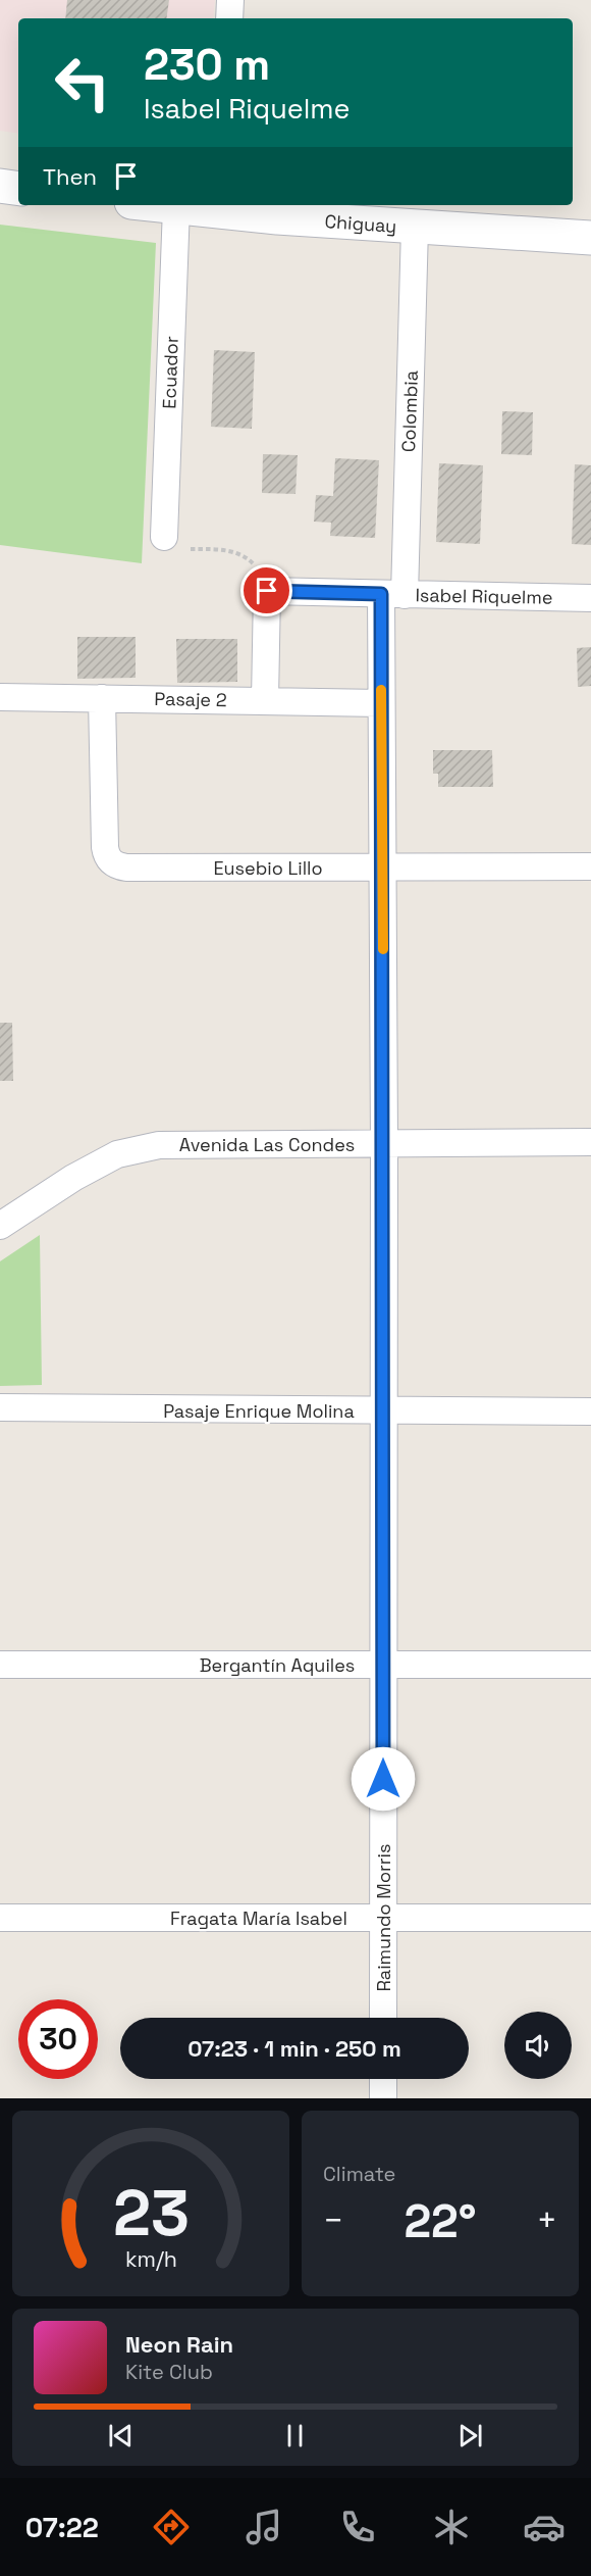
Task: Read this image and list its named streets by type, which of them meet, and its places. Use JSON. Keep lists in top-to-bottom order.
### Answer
{
  "streets": {
    "street": [
      "Chiguay",
      "Ecuador",
      "Colombia",
      "Isabel Riquelme",
      "Pasaje 2",
      "Eusebio Lillo",
      "Avenida Las Condes",
      "Pasaje Enrique Molina",
      "Bergantín Aquiles",
      "Fragata María Isabel",
      "Raimundo Morris"
    ]
  },
  "crossings": [
    ["Chiguay", "Ecuador"],
    ["Chiguay", "Colombia"],
    ["Colombia", "Isabel Riquelme"],
    ["Colombia", "Raimundo Morris"],
    ["Isabel Riquelme", "Raimundo Morris"],
    ["Pasaje 2", "Eusebio Lillo"],
    ["Pasaje 2", "Raimundo Morris"],
    ["Eusebio Lillo", "Raimundo Morris"],
    ["Avenida Las Condes", "Raimundo Morris"],
    ["Pasaje Enrique Molina", "Raimundo Morris"],
    ["Bergantín Aquiles", "Raimundo Morris"],
    ["Fragata María Isabel", "Raimundo Morris"]
  ],
  "page": {
    "turn": ["230 m", "Isabel Riquelme"],
    "then": "Then",
    "limit": "30",
    "trip": "07:23 · 1 min · 250 m",
    "tile": "Climate",
    "heat": ["−", "22°", "+"],
    "song": ["Neon Rain", "Kite Club"],
    "tabs": "07:22",
    "gauge": ["23", "km/h"]
  }
}
